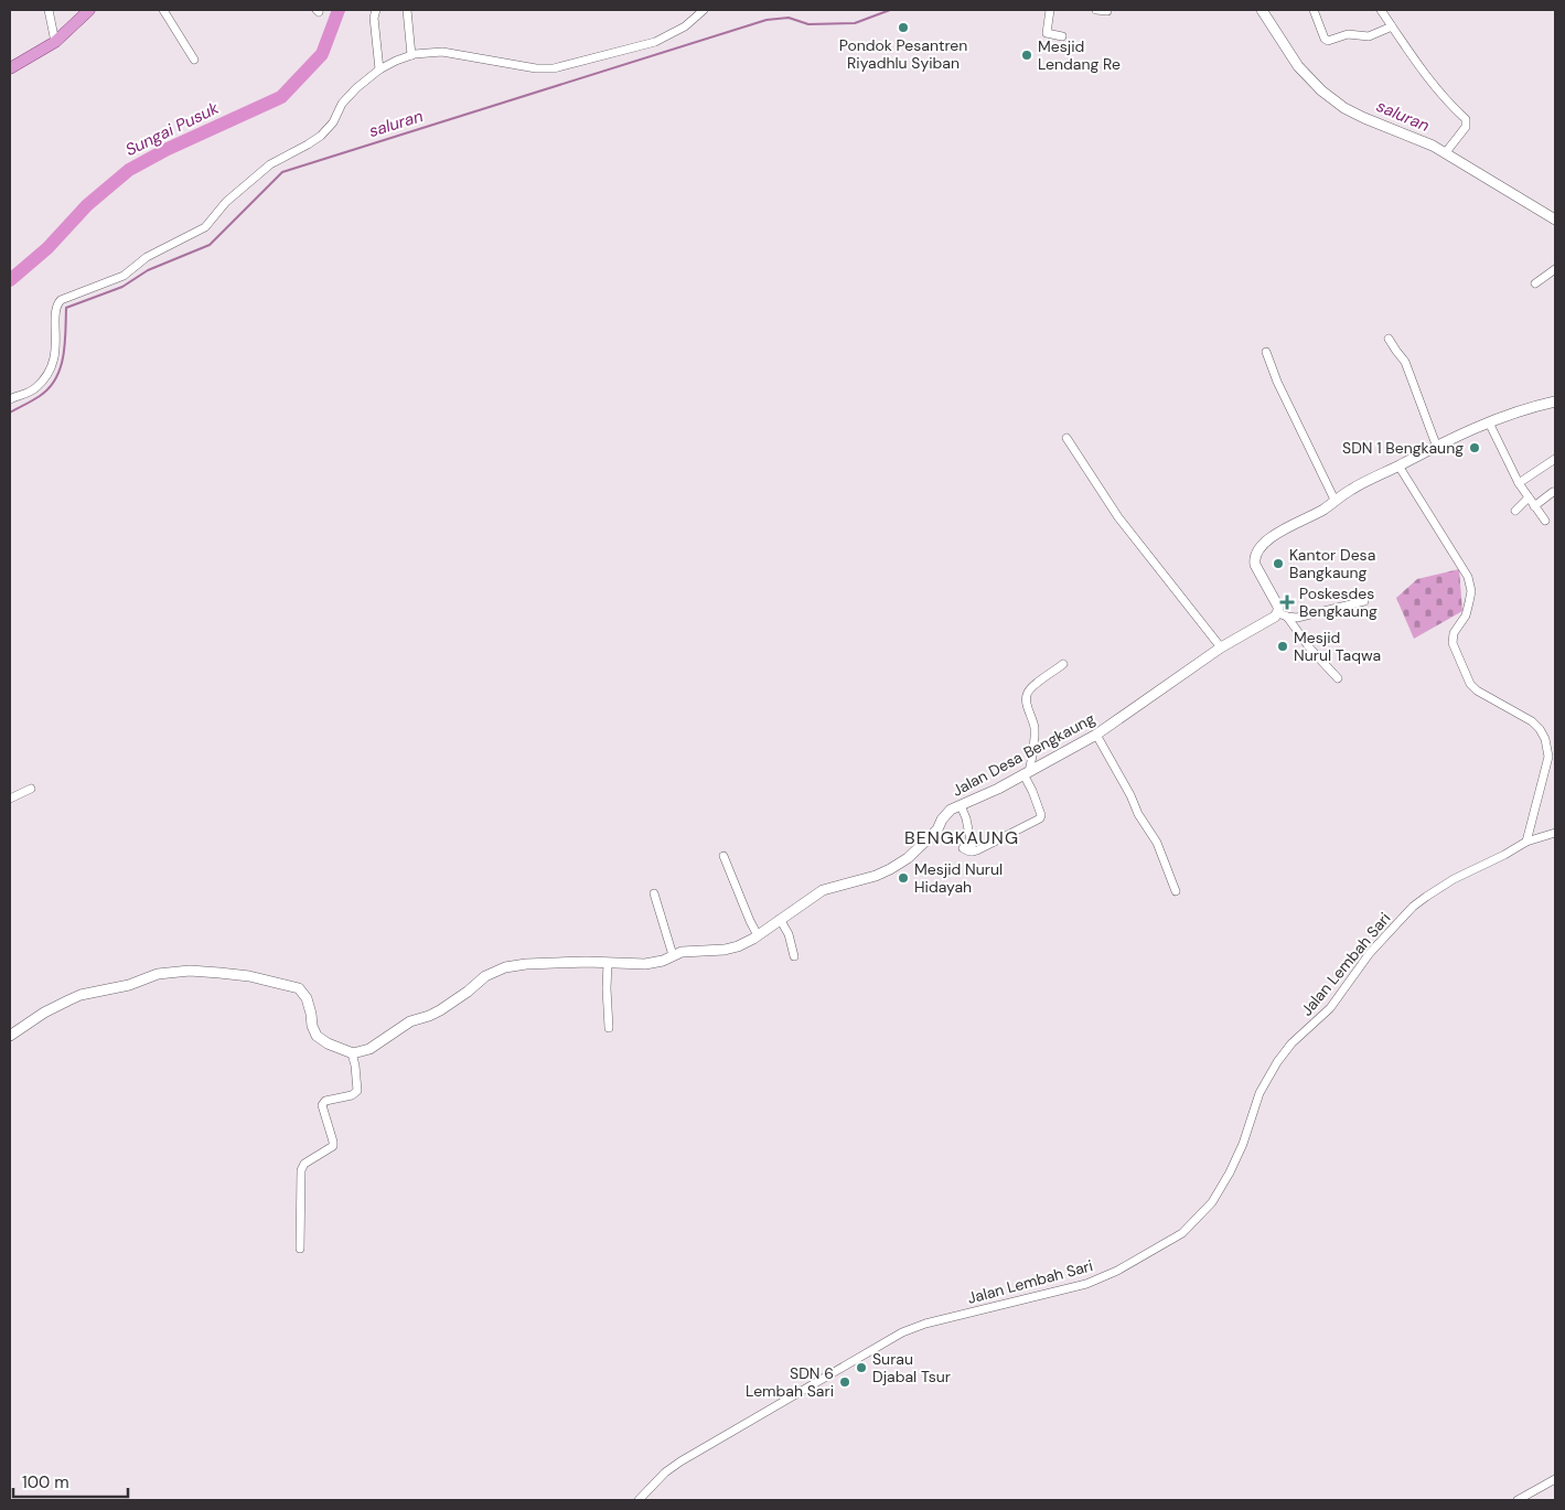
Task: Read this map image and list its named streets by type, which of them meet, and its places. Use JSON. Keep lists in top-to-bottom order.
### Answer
{
  "streets": {
    "street": ["Jalan Desa Bengkaung", "Jalan Lembah Sari"]
  },
  "districts": ["BENGKAUNG"],
  "water": ["saluran", "Sungai Pusuk"],
  "places": {
    "other": [
      "Pondok Pesantren Riyadhlu Syiban",
      "Mesjid Lendang Re",
      "SDN 1 Bengkaung",
      "Kantor Desa Bangkaung",
      "Mesjid Nurul Taqwa",
      "Mesjid Nurul Hidayah",
      "Surau Djabal Tsur",
      "SDN 6 Lembah Sari"
    ],
    "health": ["Poskesdes Bengkaung"]
  },
  "scale_bar": "100 m"
}
